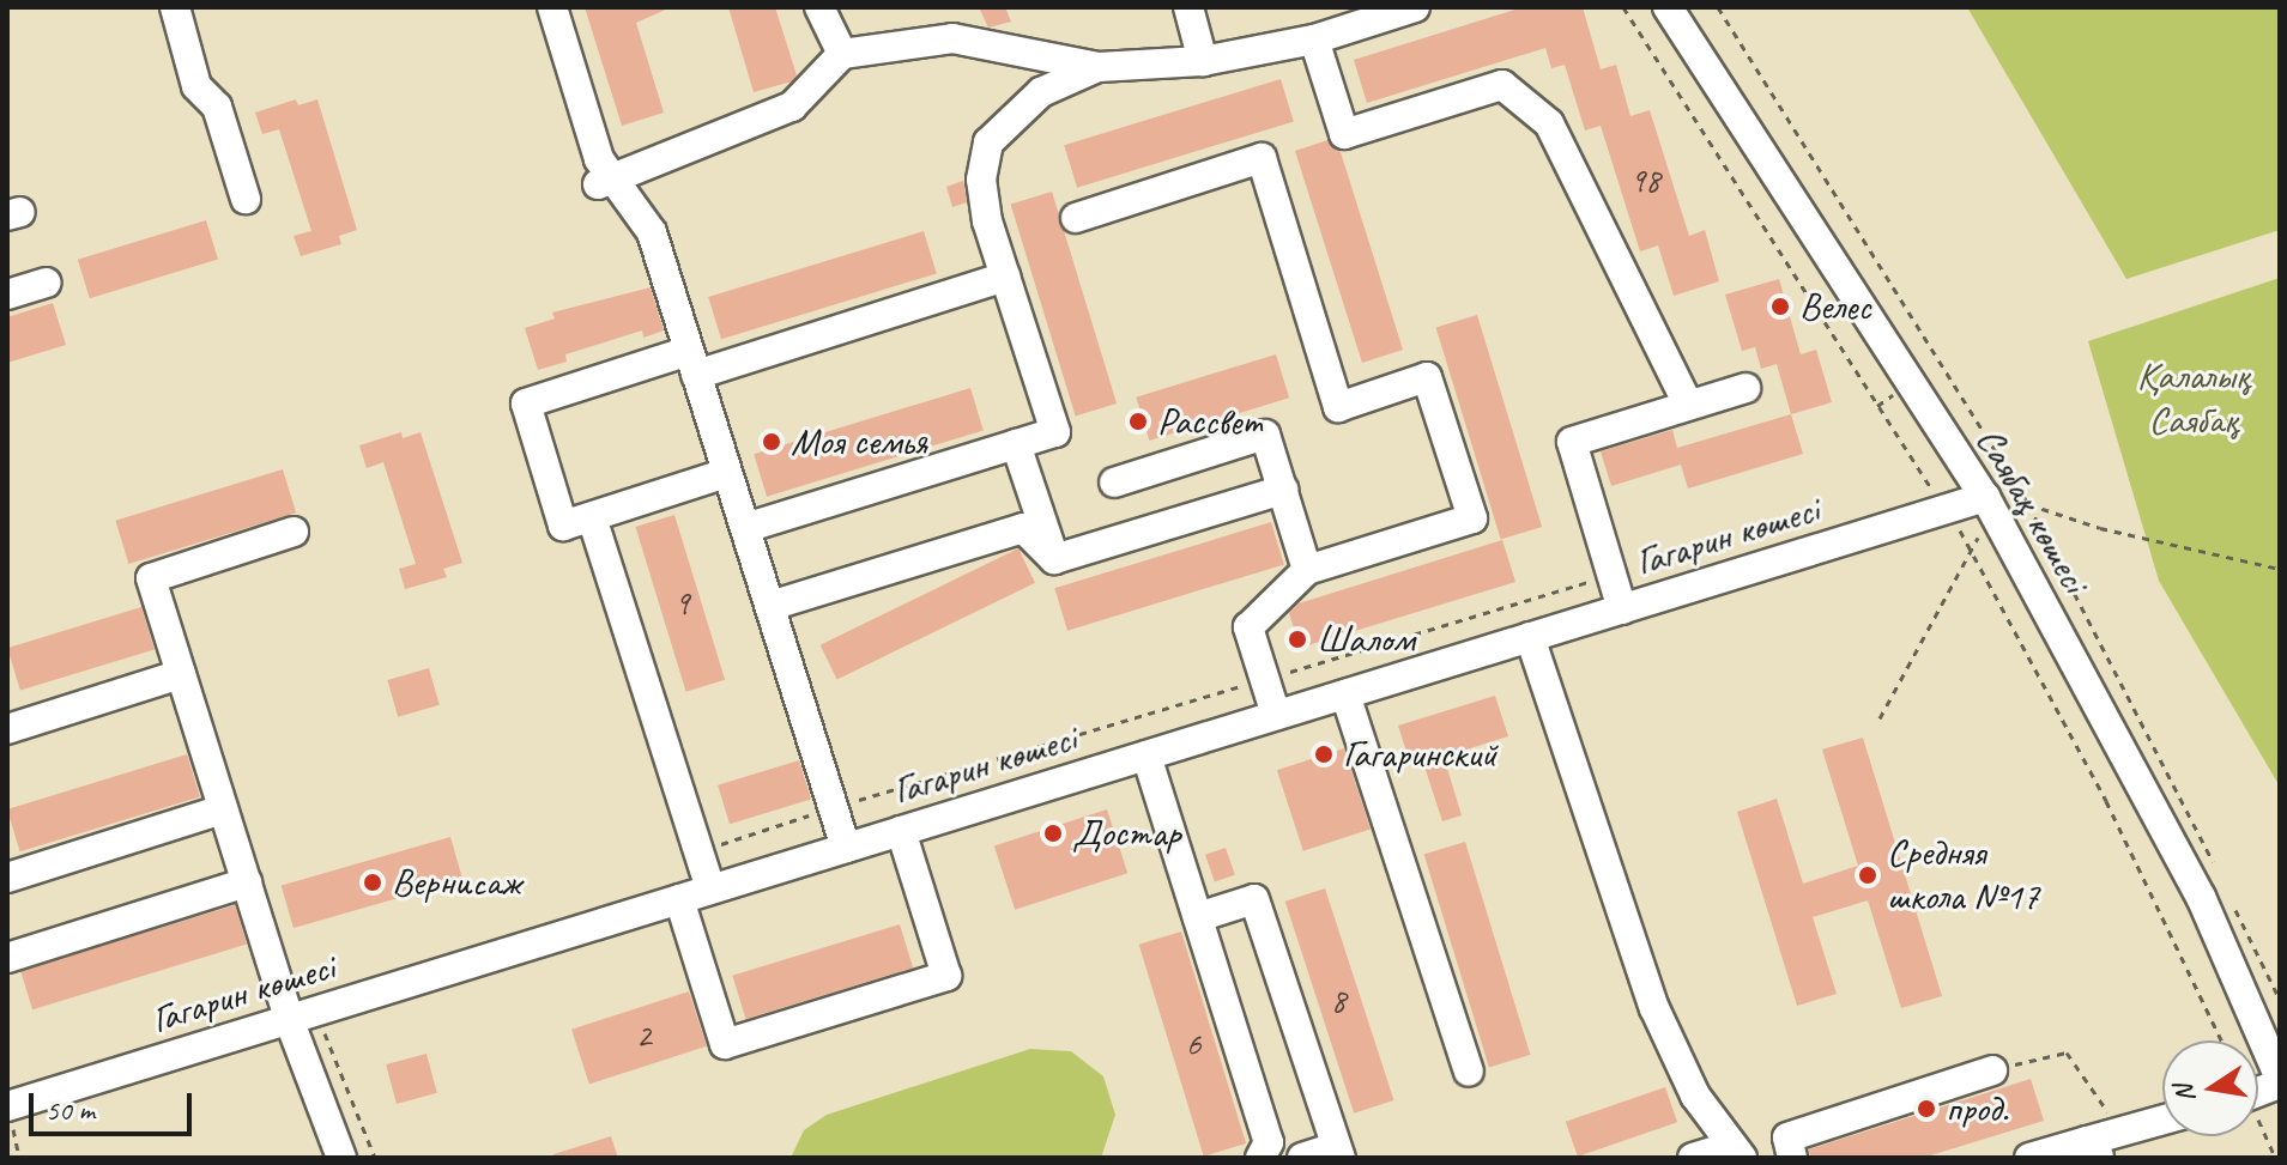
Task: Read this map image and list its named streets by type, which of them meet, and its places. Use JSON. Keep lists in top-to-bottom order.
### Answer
{
  "streets": {
    "street": ["Саябақ көшесі", "Гагарин көшесі"]
  },
  "crossings": [
    ["Саябақ көшесі", "Гагарин көшесі"]
  ],
  "parks": ["Қалалық Саябақ"],
  "places": [
    "Велес",
    "Рассвет",
    "Моя семья",
    "Шалом",
    "Гагаринский",
    "Достар",
    "Средняя школа №17",
    "Вернисаж",
    "прод."
  ],
  "house_numbers": [
    "98",
    "9",
    "8",
    "2",
    "6"
  ],
  "scale_bar": "50 m",
  "north": "left"
}
